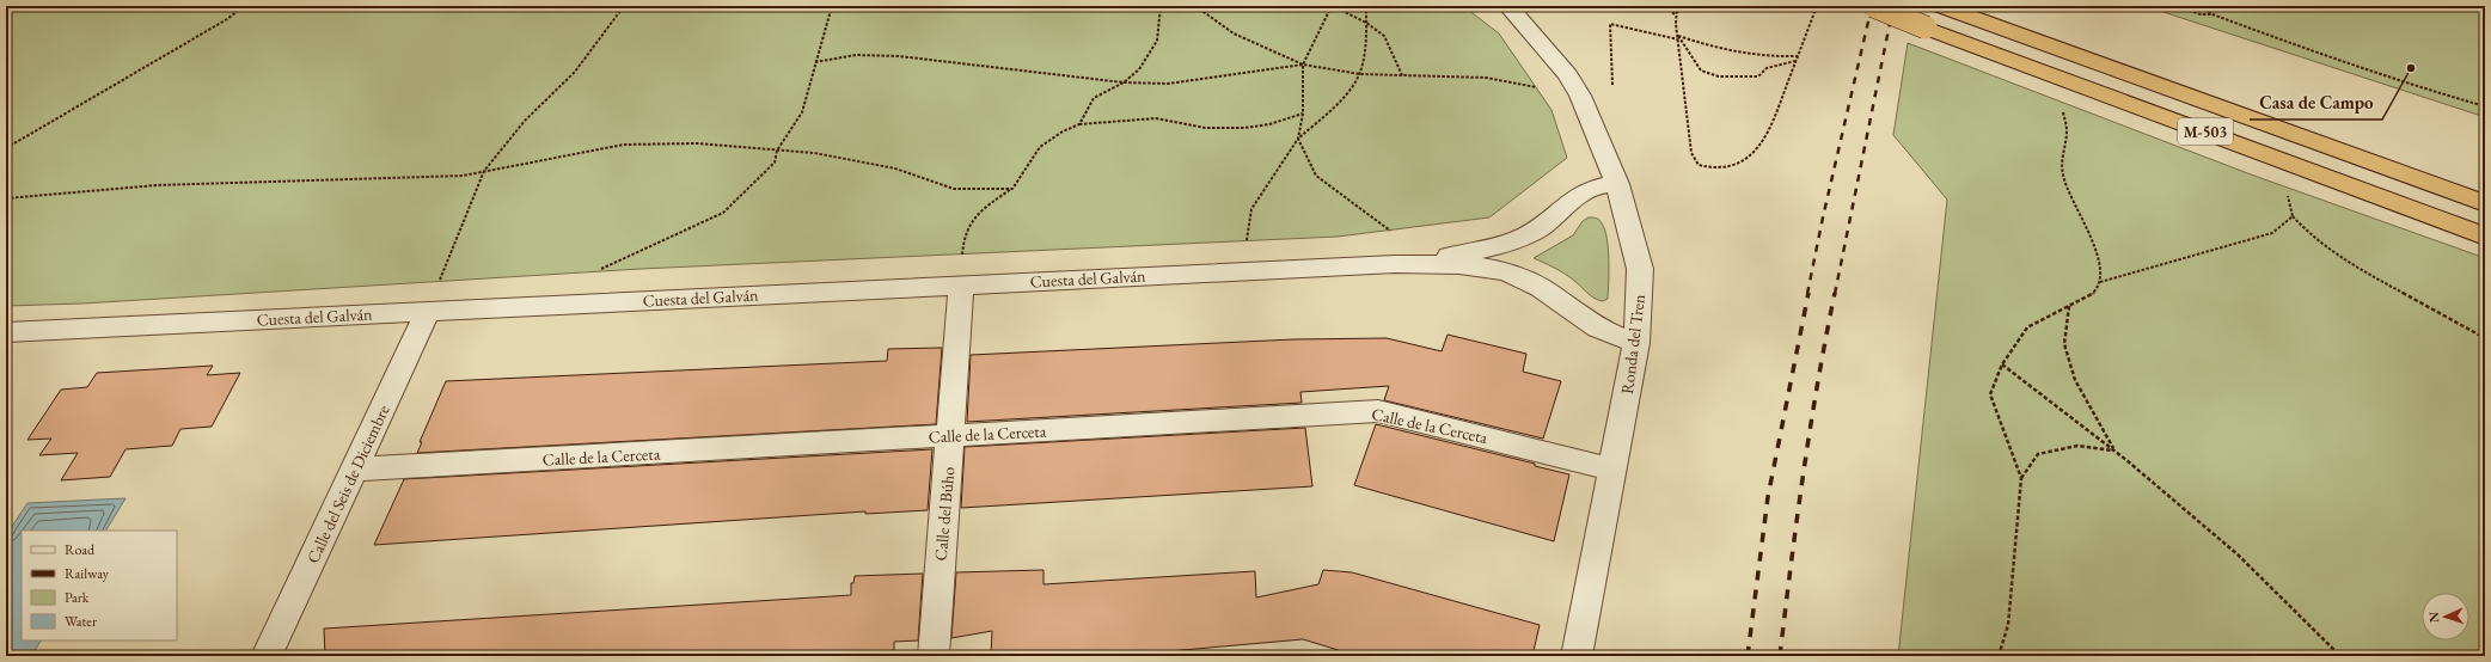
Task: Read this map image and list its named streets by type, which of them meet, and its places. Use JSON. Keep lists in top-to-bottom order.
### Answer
{
  "streets": {
    "highway": ["M-503"],
    "street": [
      "Cuesta del Galván",
      "Ronda del Tren",
      "Calle de la Cerceta",
      "Calle del Seis de Diciembre",
      "Calle del Búho"
    ]
  },
  "crossings": [
    ["Cuesta del Galván", "Ronda del Tren"],
    ["Cuesta del Galván", "Calle del Seis de Diciembre"],
    ["Cuesta del Galván", "Calle del Búho"],
    ["Ronda del Tren", "Calle de la Cerceta"],
    ["Calle de la Cerceta", "Calle del Seis de Diciembre"],
    ["Calle de la Cerceta", "Calle del Búho"]
  ],
  "places": ["Casa de Campo"],
  "legend": [
    "Road",
    "Railway",
    "Park",
    "Water"
  ],
  "north": "left"
}
